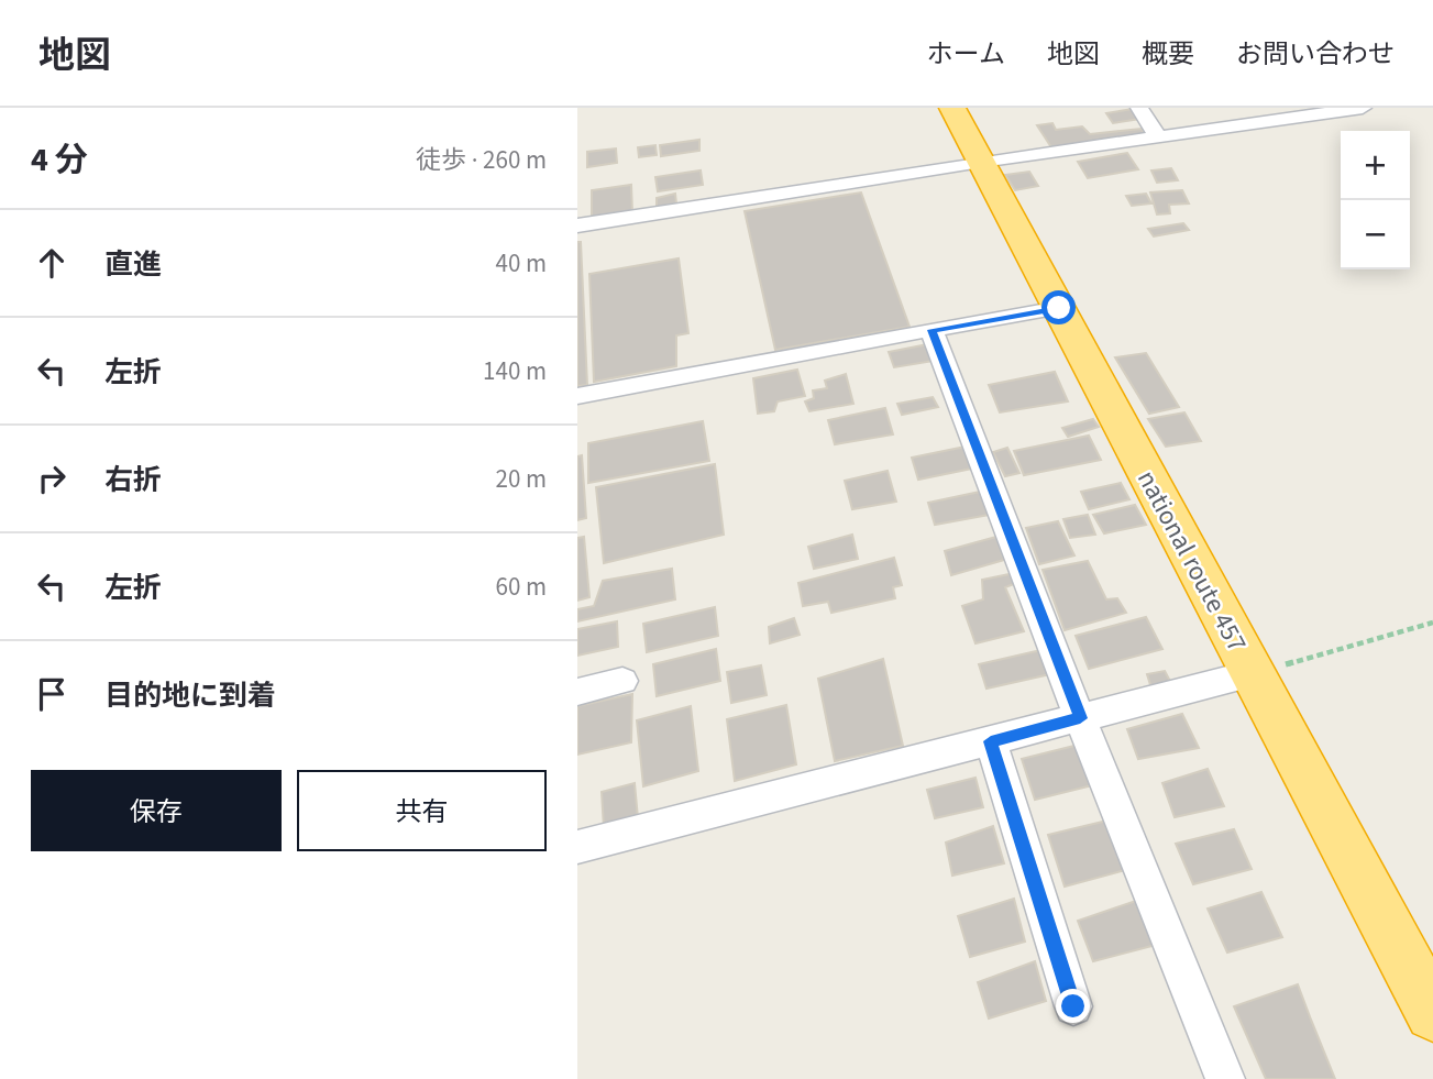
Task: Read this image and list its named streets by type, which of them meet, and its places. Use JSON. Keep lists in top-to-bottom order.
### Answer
{
  "streets": {
    "highway": ["national route 457"]
  },
  "page": {
    "header": "地図",
    "nav": [
      "ホーム",
      "地図",
      "概要",
      "お問い合わせ"
    ],
    "heading": ["4 分", "徒歩 · 260 m"],
    "map_buttons": ["+", "−"],
    "list": [
      ["直進", "40 m"],
      ["左折", "140 m"],
      ["右折", "20 m"],
      ["左折", "60 m"],
      "目的地に到着"
    ],
    "buttons": ["保存", "共有"]
  }
}
